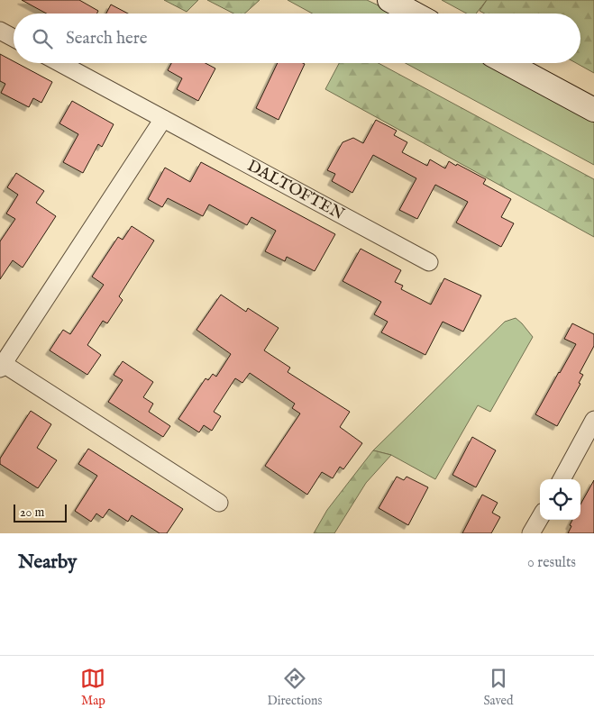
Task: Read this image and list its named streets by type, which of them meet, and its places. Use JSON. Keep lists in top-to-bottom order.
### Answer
{
  "streets": {
    "street": ["DALTOFTEN"]
  },
  "scale_bar": "20 m",
  "page": {
    "search": "Search here",
    "scale": "20 m",
    "heading": ["Nearby", "0 results"],
    "nav": ["Map", "Directions", "Saved"]
  }
}
